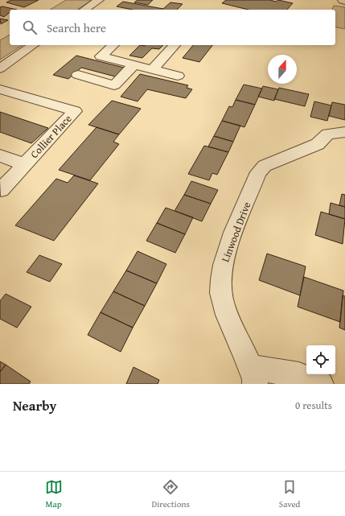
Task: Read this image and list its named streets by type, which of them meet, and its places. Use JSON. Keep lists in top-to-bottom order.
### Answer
{
  "streets": {
    "street": ["Collier Place", "Linwood Drive"]
  },
  "north": "top",
  "page": {
    "search": "Search here",
    "heading": ["Nearby", "0 results"],
    "nav": ["Map", "Directions", "Saved"]
  }
}
